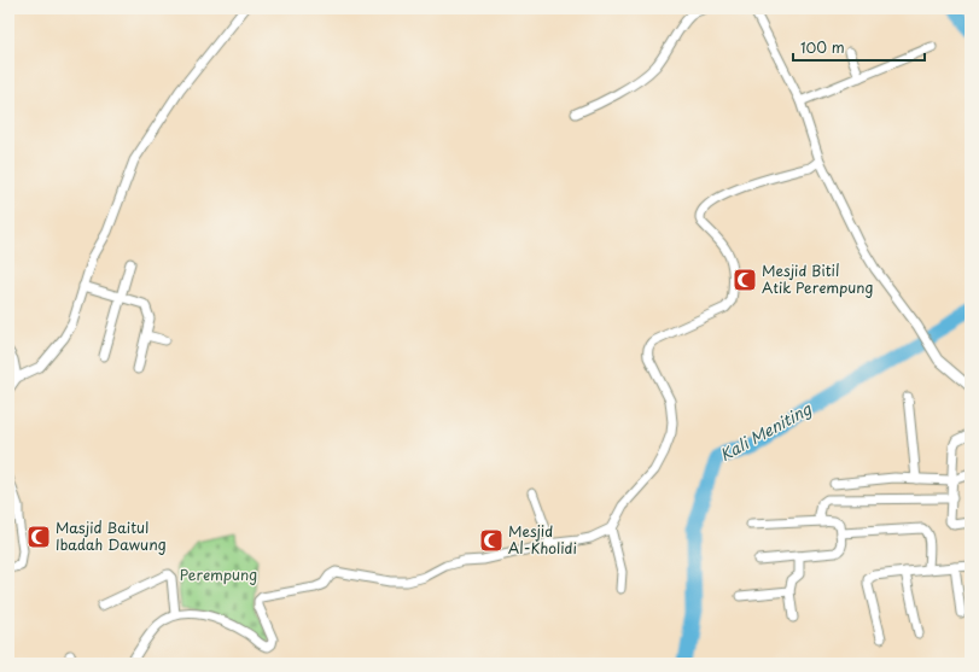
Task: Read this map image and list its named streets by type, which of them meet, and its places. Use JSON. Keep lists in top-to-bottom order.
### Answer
{
  "water": ["Kali Meniting"],
  "parks": ["Perempung"],
  "places": {
    "mosque": ["Mesjid Bitil Atik Perempung", "Masjid Baitul Ibadah Dawung", "Mesjid Al-Kholidi"]
  },
  "scale_bar": "100 m"
}
